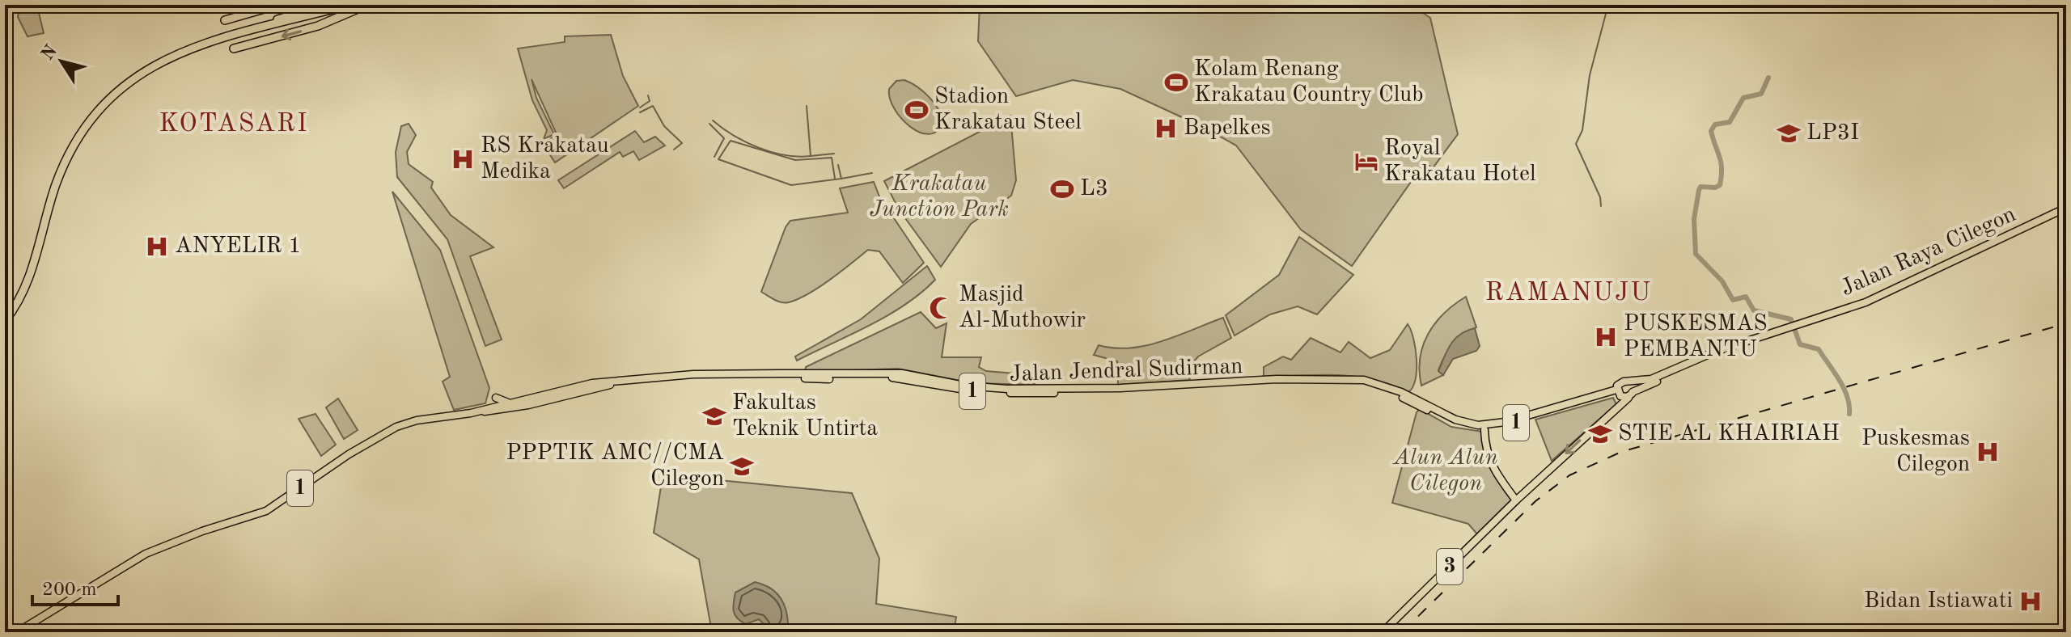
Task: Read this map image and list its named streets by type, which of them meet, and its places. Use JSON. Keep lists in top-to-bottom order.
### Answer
{
  "streets": {
    "highway": [
      "Jalan Raya Cilegon",
      "Jalan Jendral Sudirman",
      "1",
      "3"
    ]
  },
  "crossings": [
    ["Jalan Raya Cilegon", "1"],
    ["Jalan Jendral Sudirman", "1"],
    ["1", "3"]
  ],
  "districts": ["KOTASARI", "RAMANUJU"],
  "parks": ["Krakatau Junction Park", "Alun Alun Cilegon"],
  "places": {
    "sports": ["Kolam Renang Krakatau Country Club", "Stadion Krakatau Steel", "L3"],
    "hospital": [
      "Bapelkes",
      "RS Krakatau Medika",
      "ANYELIR 1",
      "PUSKESMAS PEMBANTU",
      "Puskesmas Cilegon",
      "Bidan Istiawati"
    ],
    "school or university": [
      "LP3I",
      "Fakultas Teknik Untirta",
      "STIE AL KHAIRIAH",
      "PPPTIK AMC//CMA Cilegon"
    ],
    "hotel": ["Royal Krakatau Hotel"],
    "mosque": ["Masjid Al-Muthowir"]
  },
  "scale_bar": "200 m",
  "north": "top left"
}
